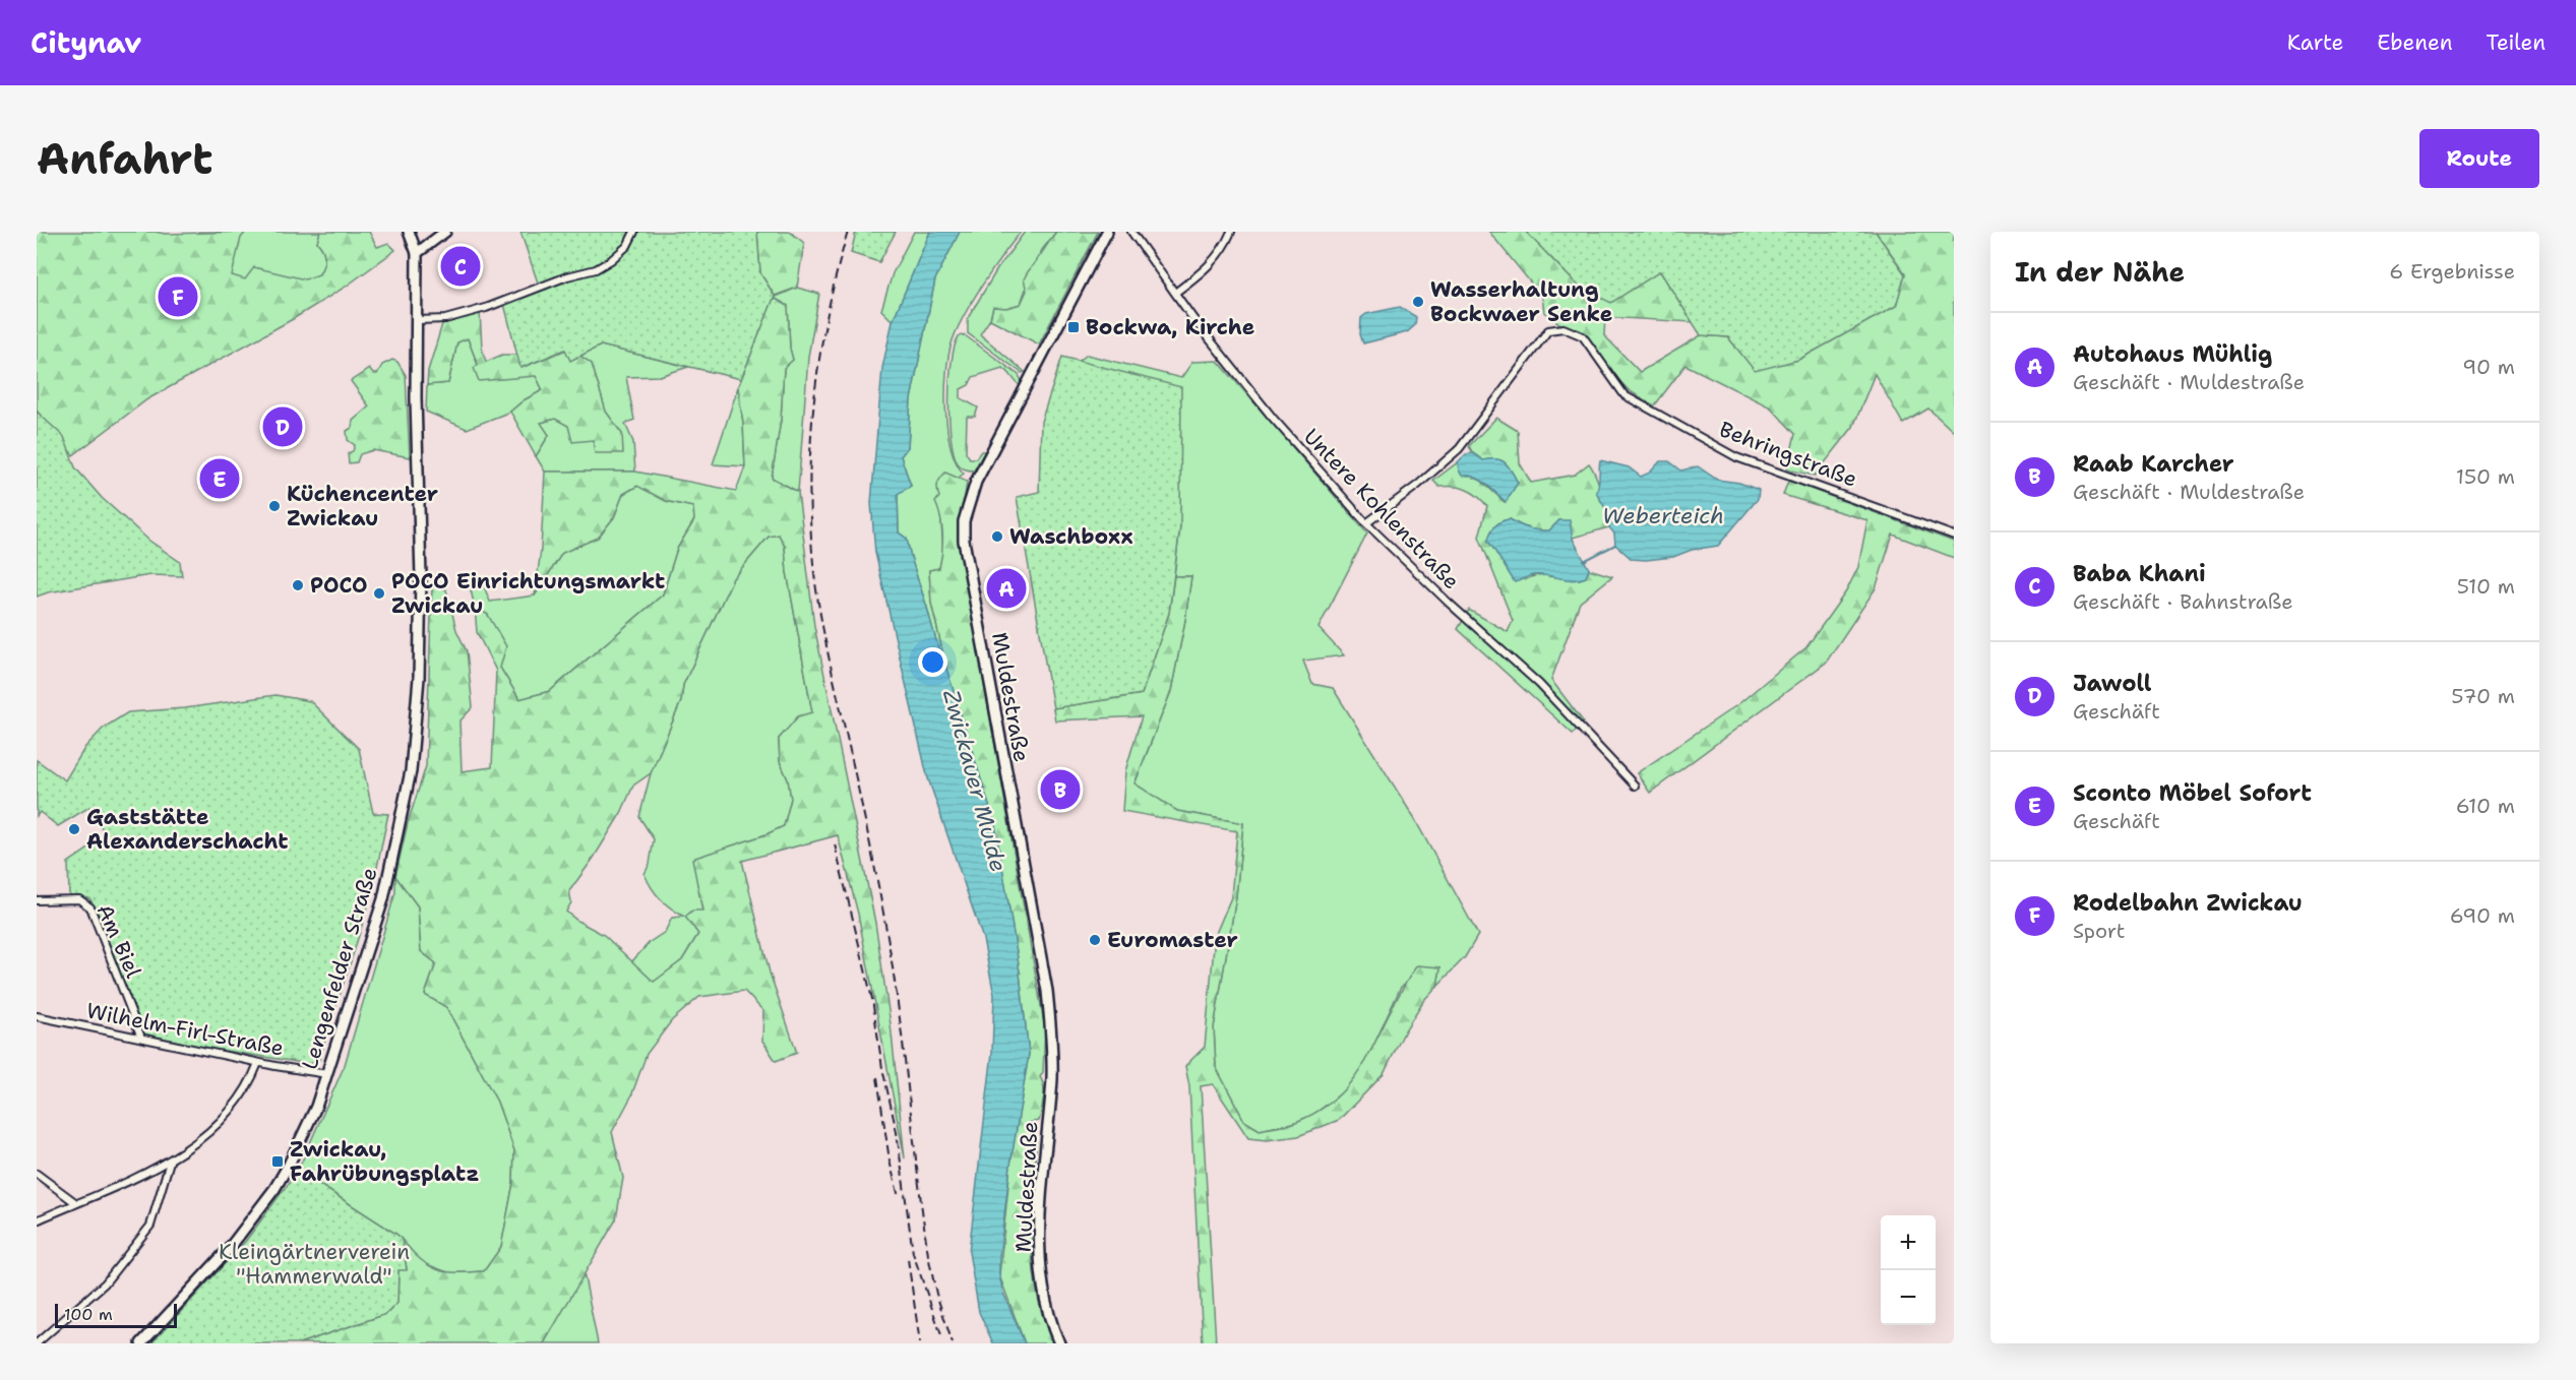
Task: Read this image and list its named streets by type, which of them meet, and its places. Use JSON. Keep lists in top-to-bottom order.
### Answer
{
  "streets": {
    "main road": ["Muldestraße", "Lengenfelder Straße"],
    "street": [
      "Behringstraße",
      "Untere Kohlenstraße",
      "Am Biel",
      "Wilhelm-Firl-Straße"
    ]
  },
  "crossings": [
    ["Behringstraße", "Untere Kohlenstraße"],
    ["Am Biel", "Wilhelm-Firl-Straße"],
    ["Lengenfelder Straße", "Wilhelm-Firl-Straße"]
  ],
  "water": ["Weberteich", "Zwickauer Mulde"],
  "parks": ["Kleingärtnerverein \"Hammerwald\""],
  "places": {
    "other": [
      "Wasserhaltung Bockwaer Senke",
      "Küchencenter Zwickau",
      "Waschboxx",
      "POCO",
      "POCO Einrichtungsmarkt Zwickau",
      "Gaststätte Alexanderschacht",
      "Euromaster"
    ],
    "transit": ["Bockwa, Kirche", "Zwickau, Fahrübungsplatz"]
  },
  "scale_bar": "100 m",
  "page": {
    "header": "Citynav",
    "nav": ["Karte", "Ebenen", "Teilen"],
    "buttons": "Route",
    "title": "Anfahrt",
    "heading": ["In der Nähe", "6 Ergebnisse"],
    "pins": [
      "C",
      "F",
      "D",
      "E",
      "A",
      "B"
    ],
    "list": [
      {
        "mark": "A",
        "name": "Autohaus Mühlig",
        "note": "Geschäft · Muldestraße",
        "value": "90 m"
      },
      {
        "mark": "B",
        "name": "Raab Karcher",
        "note": "Geschäft · Muldestraße",
        "value": "150 m"
      },
      {
        "mark": "C",
        "name": "Baba Khani",
        "note": "Geschäft · Bahnstraße",
        "value": "510 m"
      },
      {
        "mark": "D",
        "name": "Jawoll",
        "note": "Geschäft",
        "value": "570 m"
      },
      {
        "mark": "E",
        "name": "Sconto Möbel Sofort",
        "note": "Geschäft",
        "value": "610 m"
      },
      {
        "mark": "F",
        "name": "Rodelbahn Zwickau",
        "note": "Sport",
        "value": "690 m"
      }
    ],
    "map_buttons": ["+", "−"],
    "scale": "100 m"
  }
}
